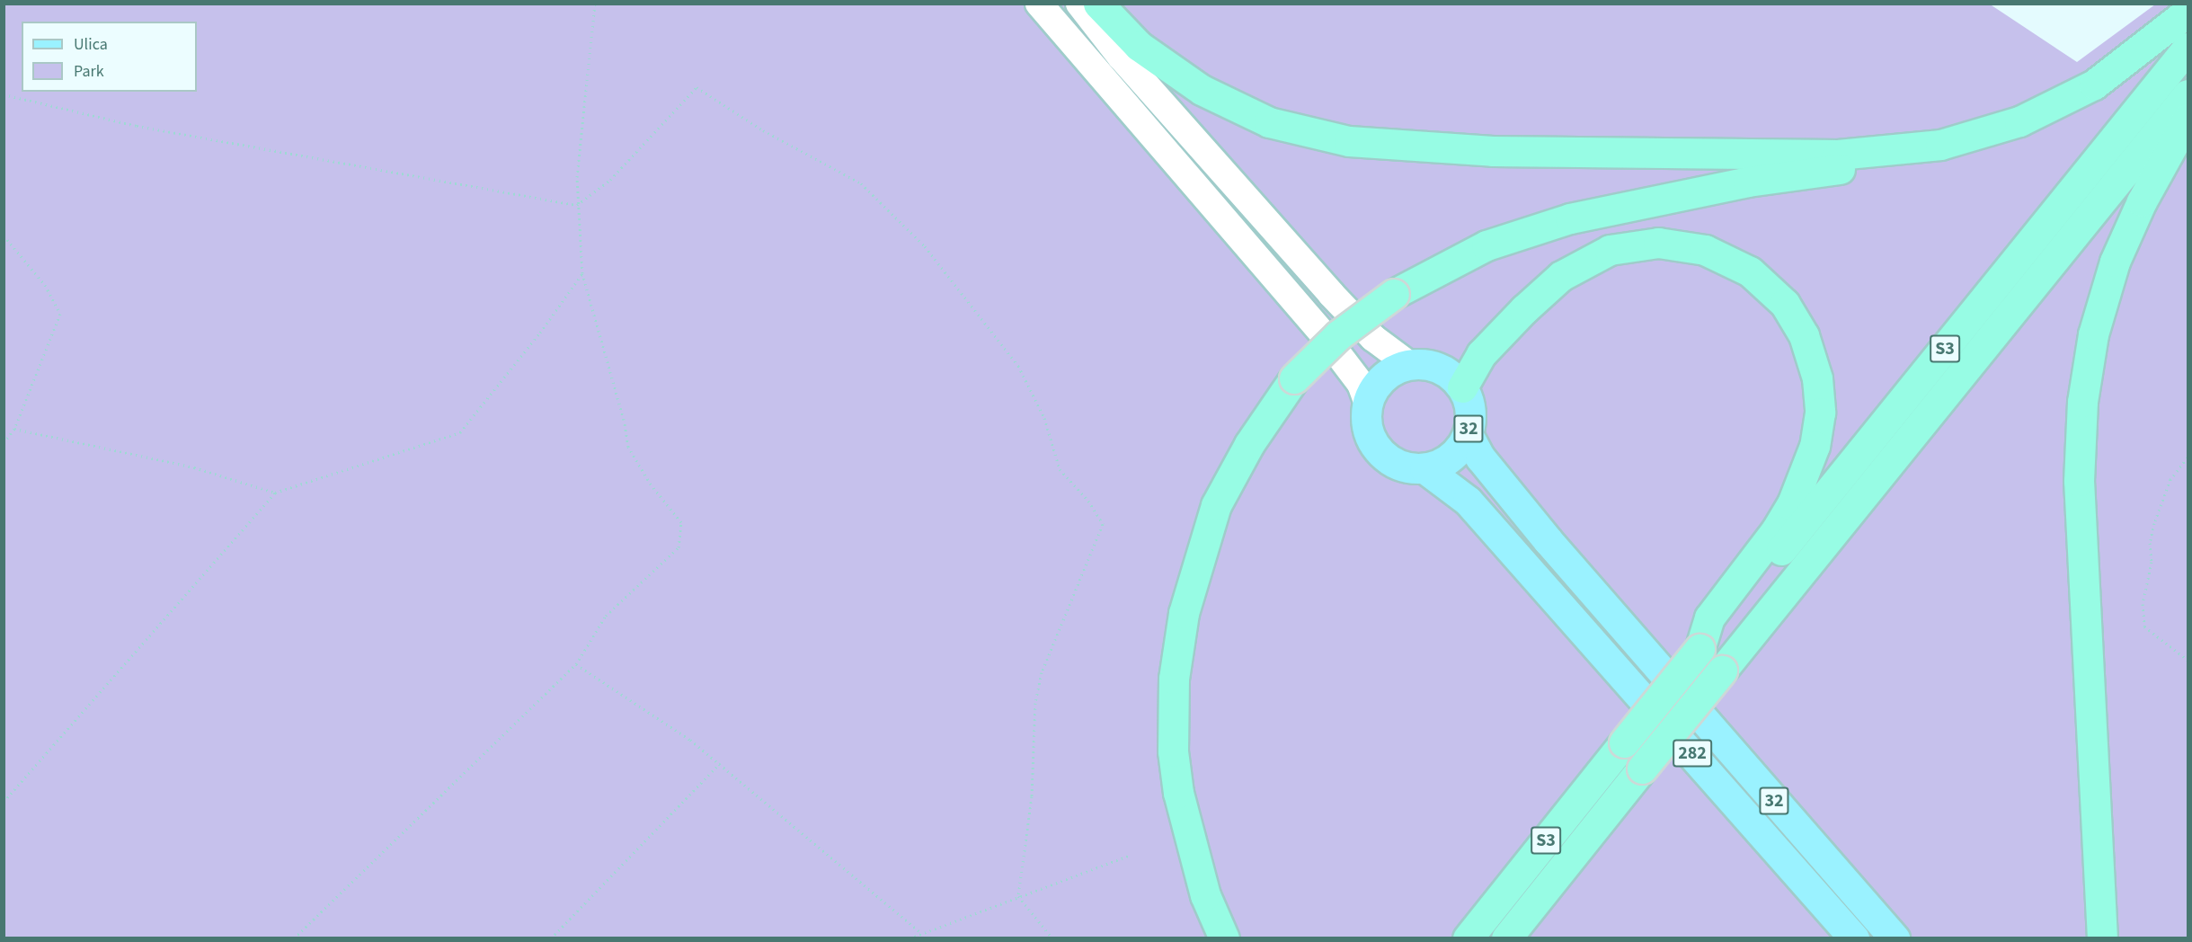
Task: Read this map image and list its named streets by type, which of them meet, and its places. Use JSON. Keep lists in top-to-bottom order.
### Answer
{
  "streets": {
    "highway": ["S3"],
    "main road": ["32", "282"]
  },
  "crossings": [
    ["32", "282"]
  ],
  "legend": ["Ulica", "Park"]
}
